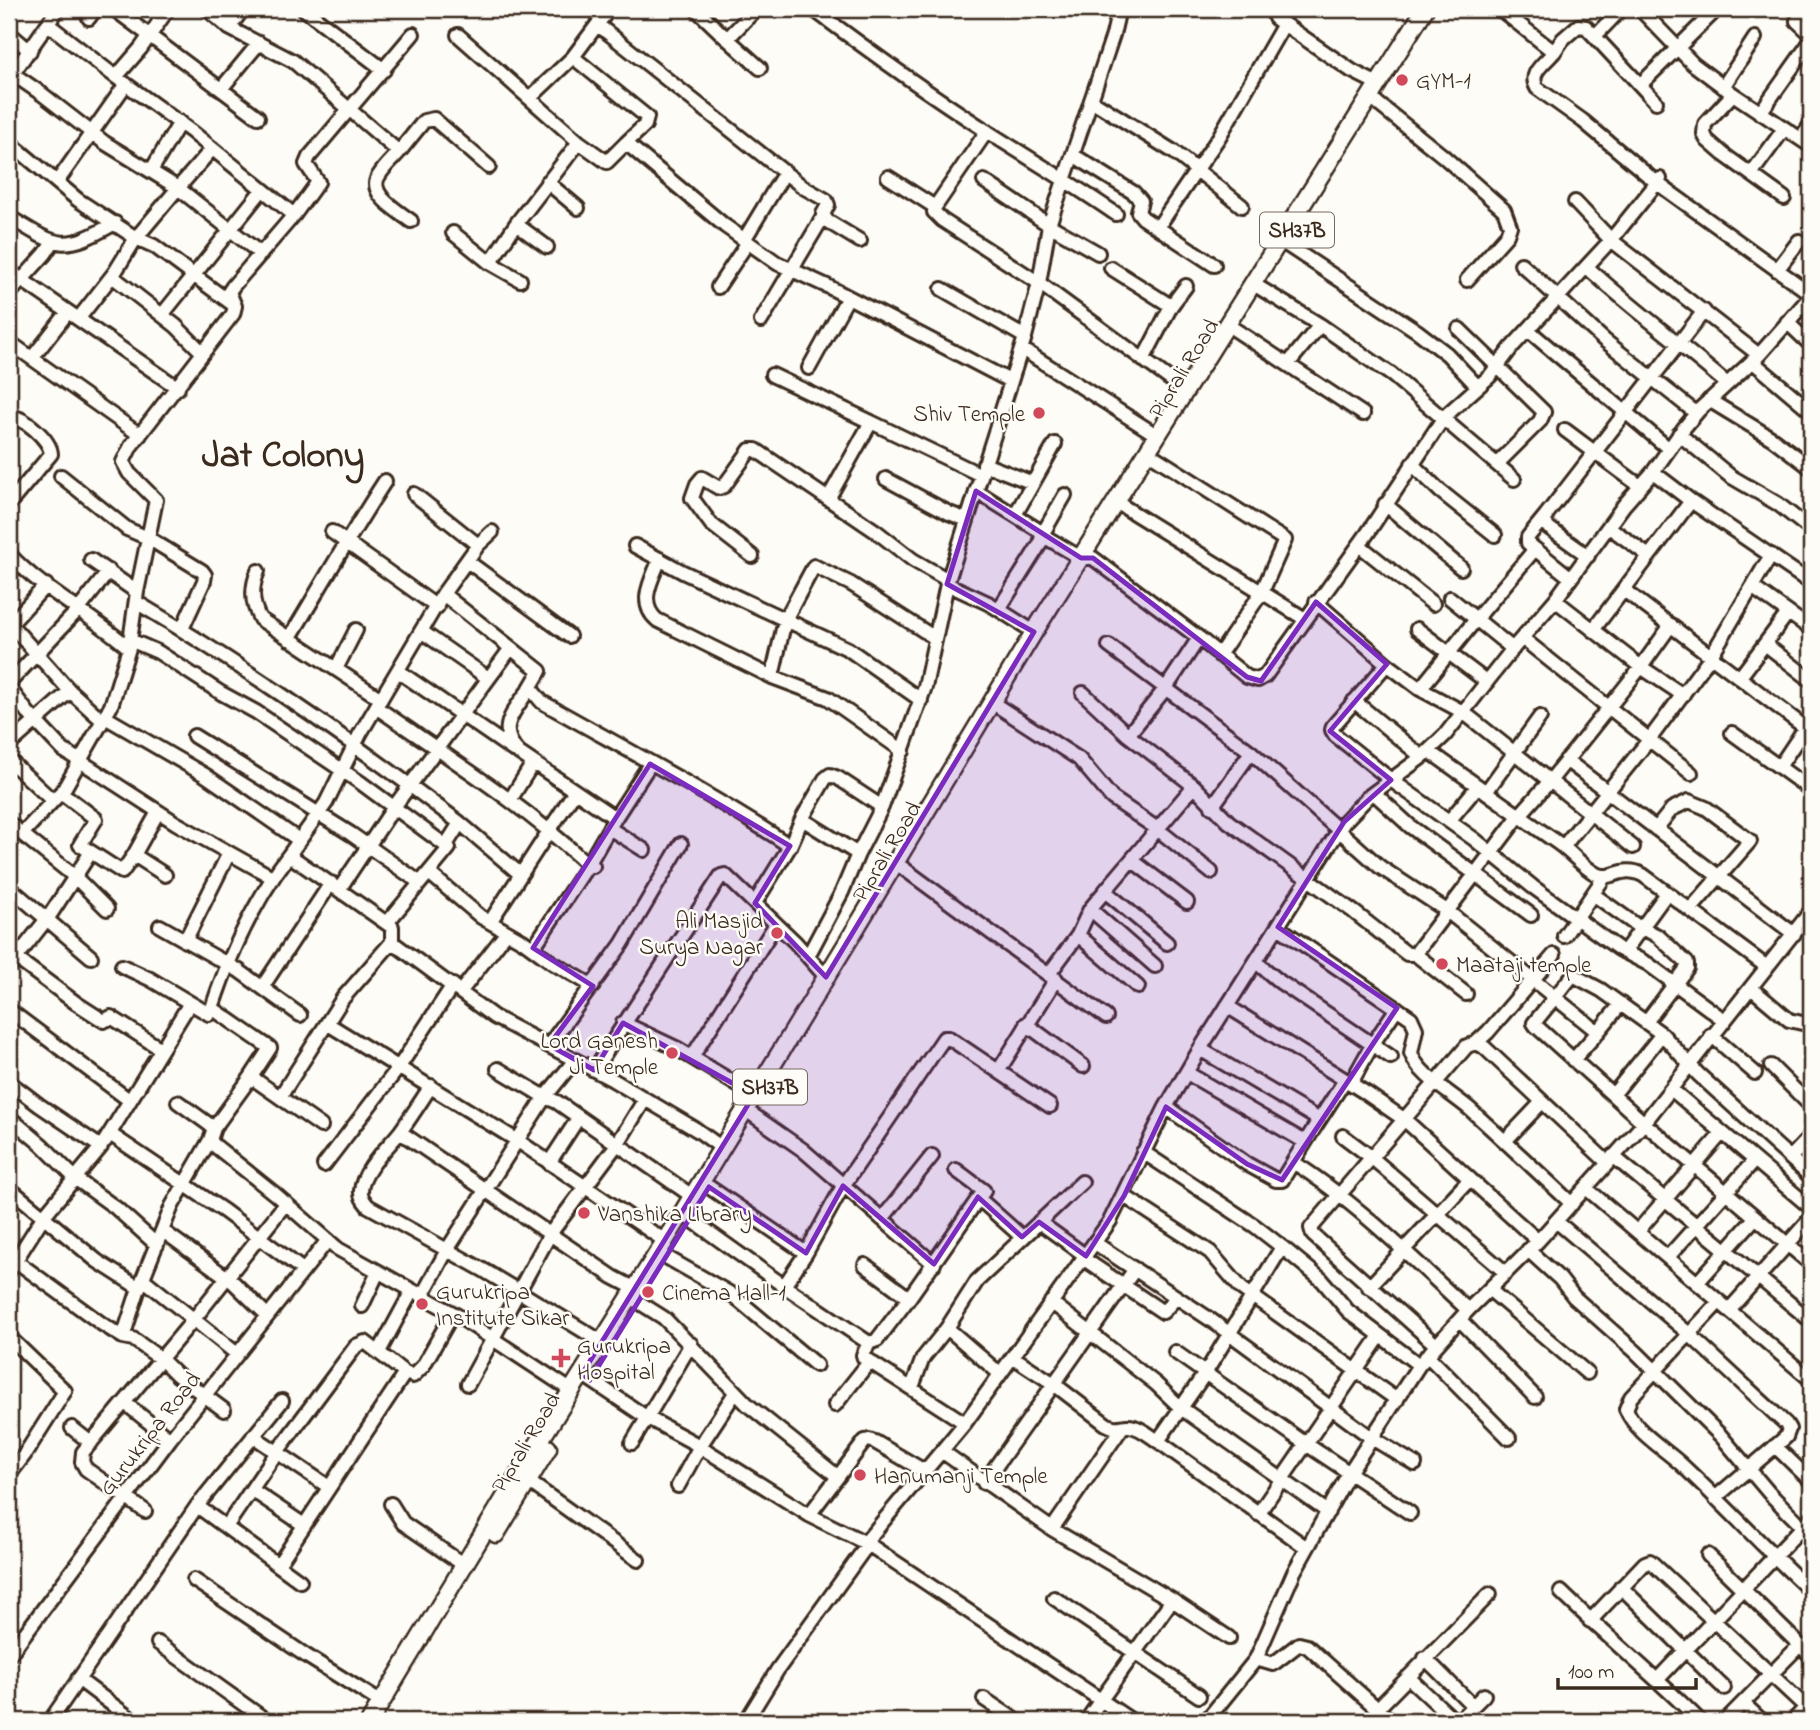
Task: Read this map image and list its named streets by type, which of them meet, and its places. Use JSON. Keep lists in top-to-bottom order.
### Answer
{
  "streets": {
    "main road": ["SH37B", "Piprali Road"],
    "street": ["Gurukripa Road"]
  },
  "districts": ["Jat Colony"],
  "places": {
    "other": [
      "GYM-1",
      "Shiv Temple",
      "Ali Masjid Surya Nagar",
      "Maataji temple",
      "Lord Ganesh Ji Temple",
      "Vanshika Library",
      "Cinema Hall-1",
      "Gurukripa Institute Sikar",
      "Hanumanji Temple"
    ],
    "health": ["Gurukripa Hospital"]
  },
  "scale_bar": "100 m"
}
